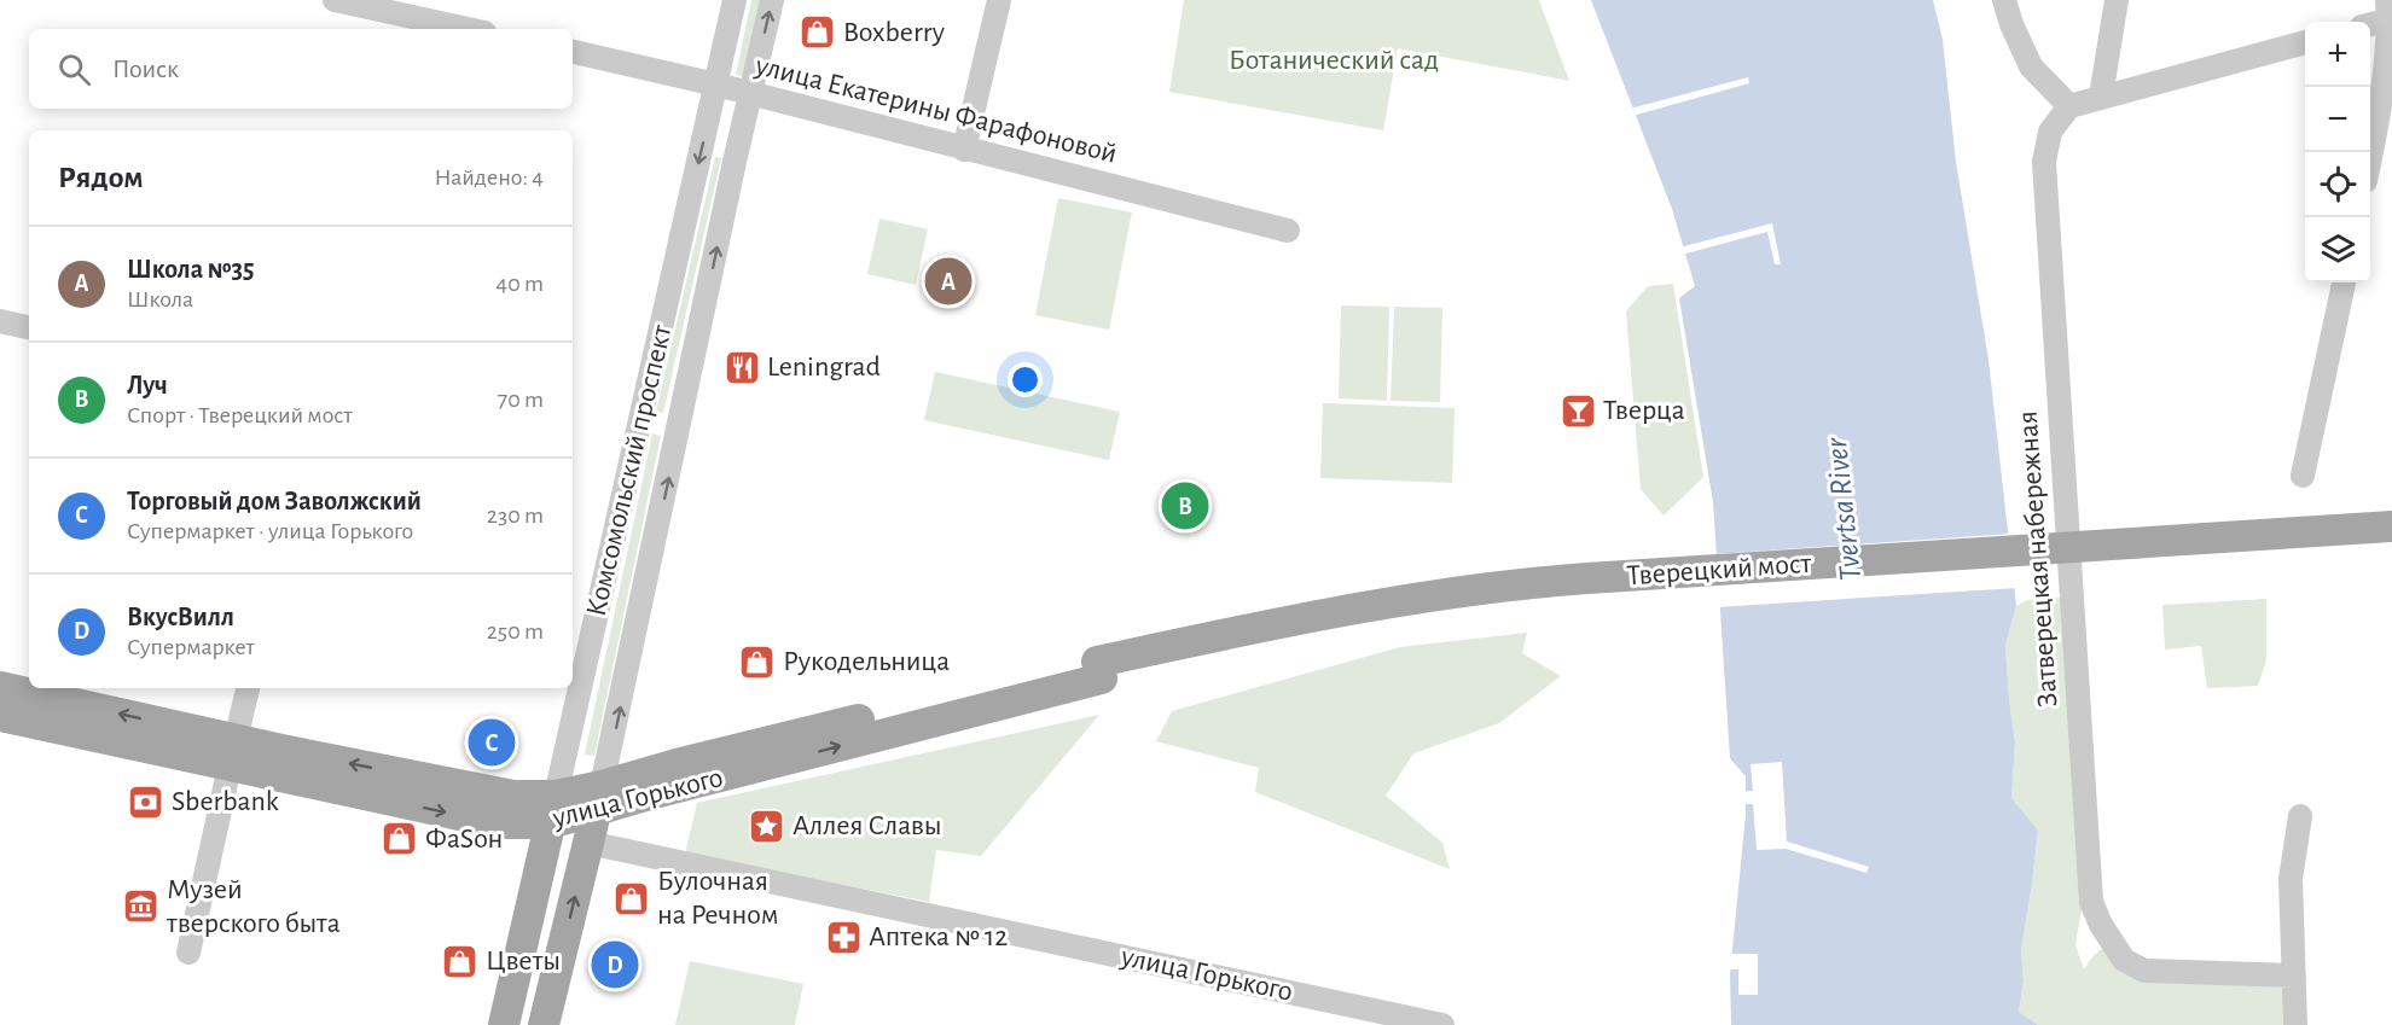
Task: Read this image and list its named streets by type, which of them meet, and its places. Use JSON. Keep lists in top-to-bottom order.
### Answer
{
  "streets": {
    "main road": ["Комсомольский проспект", "Тверецкий мост", "улица Горького"],
    "street": ["улица Екатерины Фарафоновой", "Затверецкая набережная"]
  },
  "crossings": [
    ["улица Екатерины Фарафоновой", "Комсомольский проспект"],
    ["Комсомольский проспект", "улица Горького"],
    ["Тверецкий мост", "улица Горького"]
  ],
  "water": ["Tvertsa River"],
  "parks": ["Ботанический сад"],
  "places": {
    "shop": [
      "Boxberry",
      "Рукодельница",
      "ФаSон",
      "Булочная на Речном",
      "Цветы"
    ],
    "restaurant": ["Leningrad"],
    "bar": ["Тверца"],
    "bank": ["Sberbank"],
    "place": ["Аллея Славы"],
    "museum": ["Музей тверского быта"],
    "pharmacy": ["Аптека № 12"]
  },
  "page": {
    "map_buttons": ["+", "−"],
    "search": "Поиск",
    "heading": ["Рядом", "Найдено: 4"],
    "list": [
      {
        "mark": "A",
        "name": "Школа №35",
        "note": "Школа",
        "value": "40 m"
      },
      {
        "mark": "B",
        "name": "Луч",
        "note": "Спорт · Тверецкий мост",
        "value": "70 m"
      },
      {
        "mark": "C",
        "name": "Торговый дом Заволжский",
        "note": "Супермаркет · улица Горького",
        "value": "230 m"
      },
      {
        "mark": "D",
        "name": "ВкусВилл",
        "note": "Супермаркет",
        "value": "250 m"
      }
    ],
    "pins": [
      "A",
      "B",
      "C",
      "D"
    ]
  }
}
